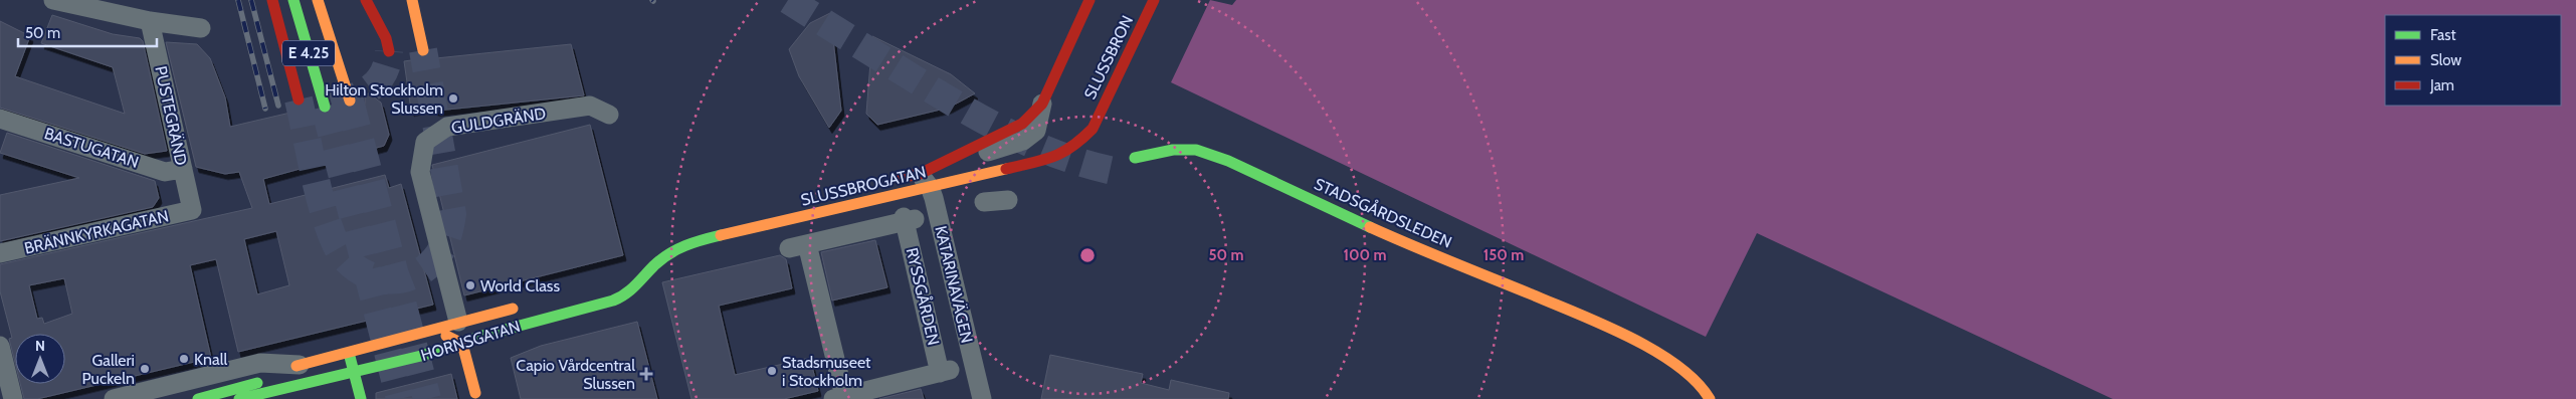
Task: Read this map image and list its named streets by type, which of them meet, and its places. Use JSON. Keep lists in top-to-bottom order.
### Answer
{
  "streets": {
    "main road": [
      "E 4.25",
      "SLUSSBRON",
      "SLUSSBROGATAN",
      "STADSGÅRDSLEDEN",
      "HORNSGATAN"
    ],
    "street": [
      "PUSTEGRÄND",
      "GULDGRÄND",
      "BASTUGATAN",
      "BRÄNNKYRKAGATAN",
      "KATARINAVÄGEN",
      "RYSSGÅRDEN"
    ]
  },
  "crossings": [
    ["SLUSSBRON", "SLUSSBROGATAN"],
    ["PUSTEGRÄND", "BASTUGATAN"],
    ["PUSTEGRÄND", "BRÄNNKYRKAGATAN"],
    ["GULDGRÄND", "HORNSGATAN"],
    ["SLUSSBROGATAN", "KATARINAVÄGEN"],
    ["SLUSSBROGATAN", "HORNSGATAN"]
  ],
  "places": {
    "other": [
      "Hilton Stockholm Slussen",
      "World Class",
      "Knall",
      "Galleri Puckeln",
      "Stadsmuseet i Stockholm"
    ],
    "health": ["Capio Vårdcentral Slussen"]
  },
  "legend": ["Fast", "Slow", "Jam"],
  "scale_bar": "50 m",
  "north": "top",
  "rings": ["50 m", "100 m", "150 m"]
}
